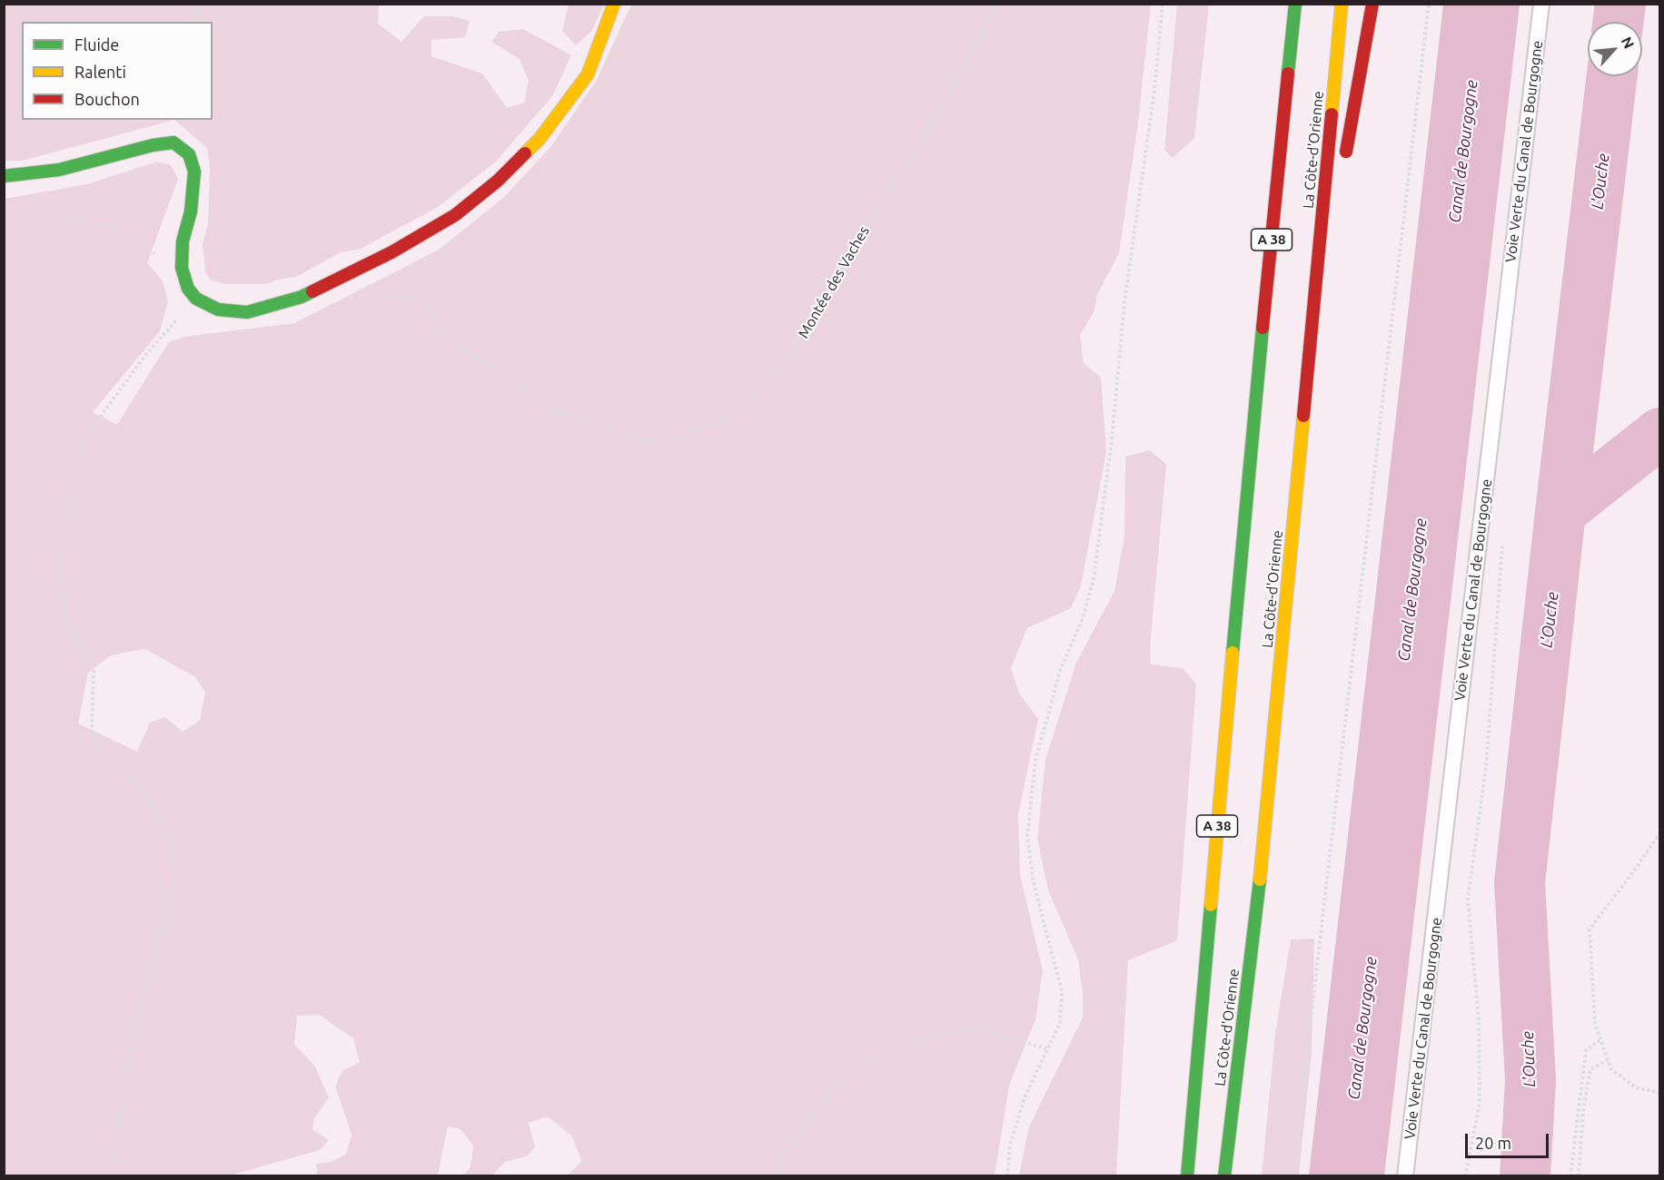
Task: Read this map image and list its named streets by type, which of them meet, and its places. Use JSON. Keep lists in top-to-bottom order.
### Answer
{
  "streets": {
    "main road": ["La Côte-d'Orienne", "A 38"],
    "lane": ["Voie Verte du Canal de Bourgogne"],
    "path": ["Montée des Vaches"]
  },
  "water": ["Canal de Bourgogne", "L'Ouche"],
  "legend": ["Fluide", "Ralenti", "Bouchon"],
  "scale_bar": "20 m",
  "north": "top right"
}
